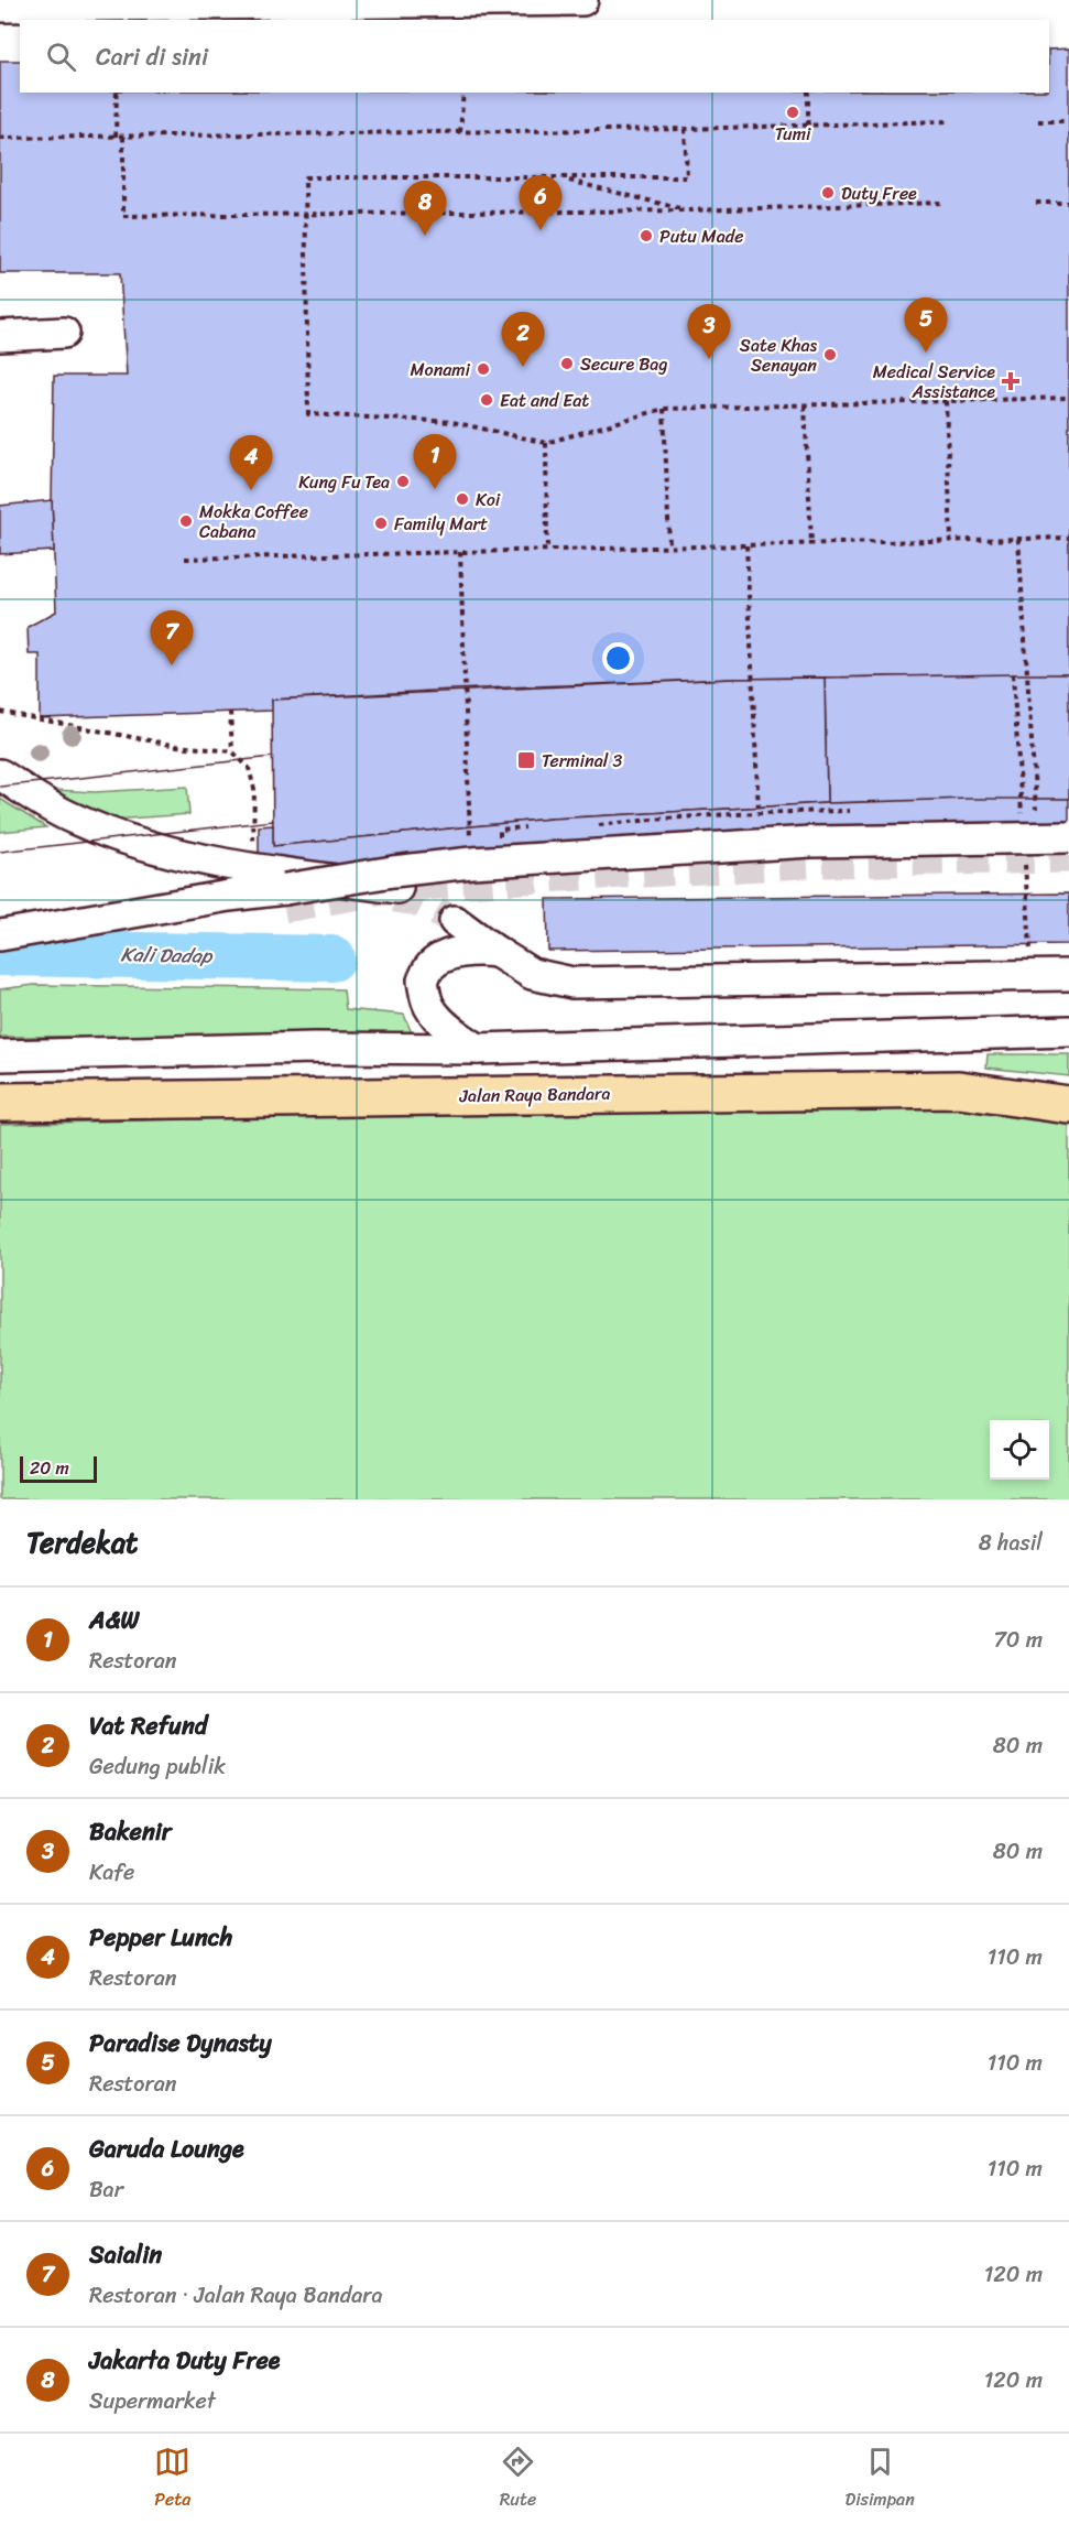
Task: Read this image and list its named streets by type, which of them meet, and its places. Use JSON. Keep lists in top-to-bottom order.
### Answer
{
  "streets": {
    "main road": ["Jalan Raya Bandara"]
  },
  "water": ["Kali Dadap"],
  "places": {
    "other": [
      "Tumi",
      "Duty Free",
      "Putu Made",
      "Sate Khas Senayan",
      "Secure Bag",
      "Monami",
      "Eat and Eat",
      "Kung Fu Tea",
      "Koi",
      "Mokka Coffee Cabana",
      "Family Mart"
    ],
    "health": ["Medical Service Assistance"],
    "transit": ["Terminal 3"]
  },
  "scale_bar": "20 m",
  "page": {
    "search": "Cari di sini",
    "pins": [
      "6",
      "8",
      "5",
      "3",
      "2",
      "1",
      "4",
      "7"
    ],
    "scale": "20 m",
    "heading": ["Terdekat", "8 hasil"],
    "list": [
      {
        "mark": "1",
        "name": "A&W",
        "note": "Restoran",
        "value": "70 m"
      },
      {
        "mark": "2",
        "name": "Vat Refund",
        "note": "Gedung publik",
        "value": "80 m"
      },
      {
        "mark": "3",
        "name": "Bakenir",
        "note": "Kafe",
        "value": "80 m"
      },
      {
        "mark": "4",
        "name": "Pepper Lunch",
        "note": "Restoran",
        "value": "110 m"
      },
      {
        "mark": "5",
        "name": "Paradise Dynasty",
        "note": "Restoran",
        "value": "110 m"
      },
      {
        "mark": "6",
        "name": "Garuda Lounge",
        "note": "Bar",
        "value": "110 m"
      },
      {
        "mark": "7",
        "name": "Saialin",
        "note": "Restoran · Jalan Raya Bandara",
        "value": "120 m"
      },
      {
        "mark": "8",
        "name": "Jakarta Duty Free",
        "note": "Supermarket",
        "value": "120 m"
      }
    ],
    "nav": ["Peta", "Rute", "Disimpan"]
  }
}
